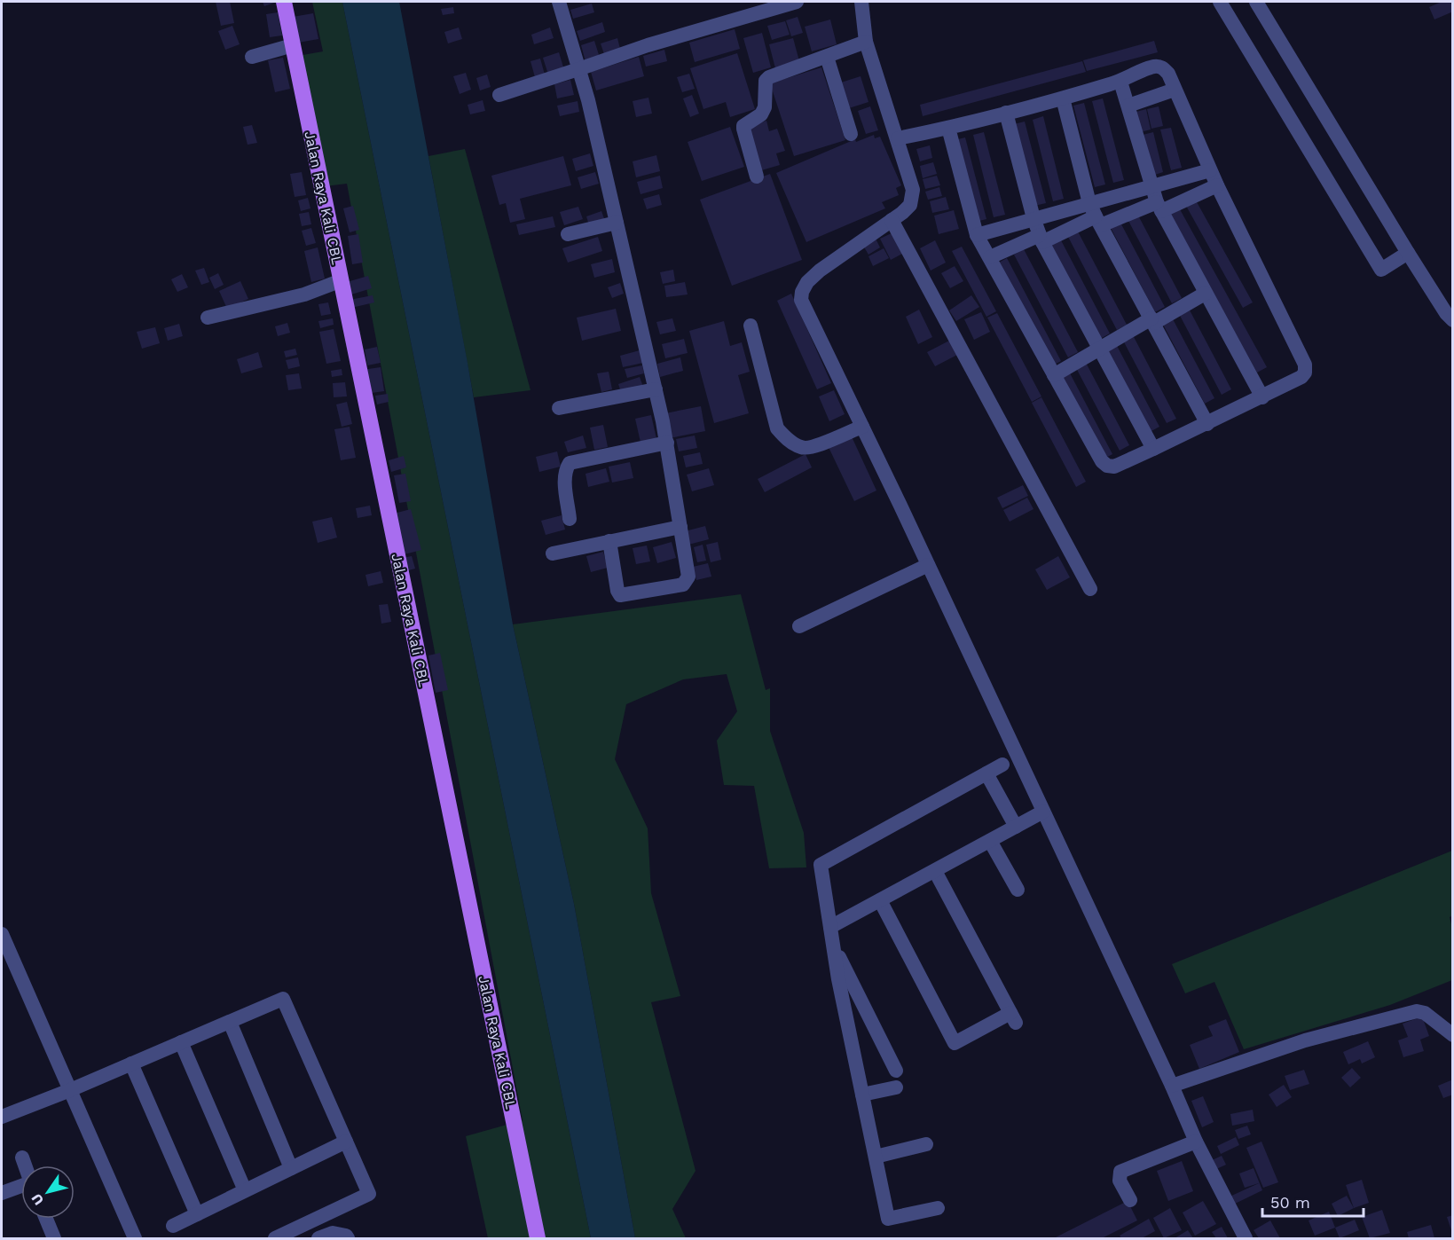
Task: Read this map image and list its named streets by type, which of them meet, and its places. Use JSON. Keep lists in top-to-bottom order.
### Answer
{
  "streets": {
    "main road": ["Jalan Raya Kali CBL"]
  },
  "scale_bar": "50 m",
  "north": "bottom left"
}
